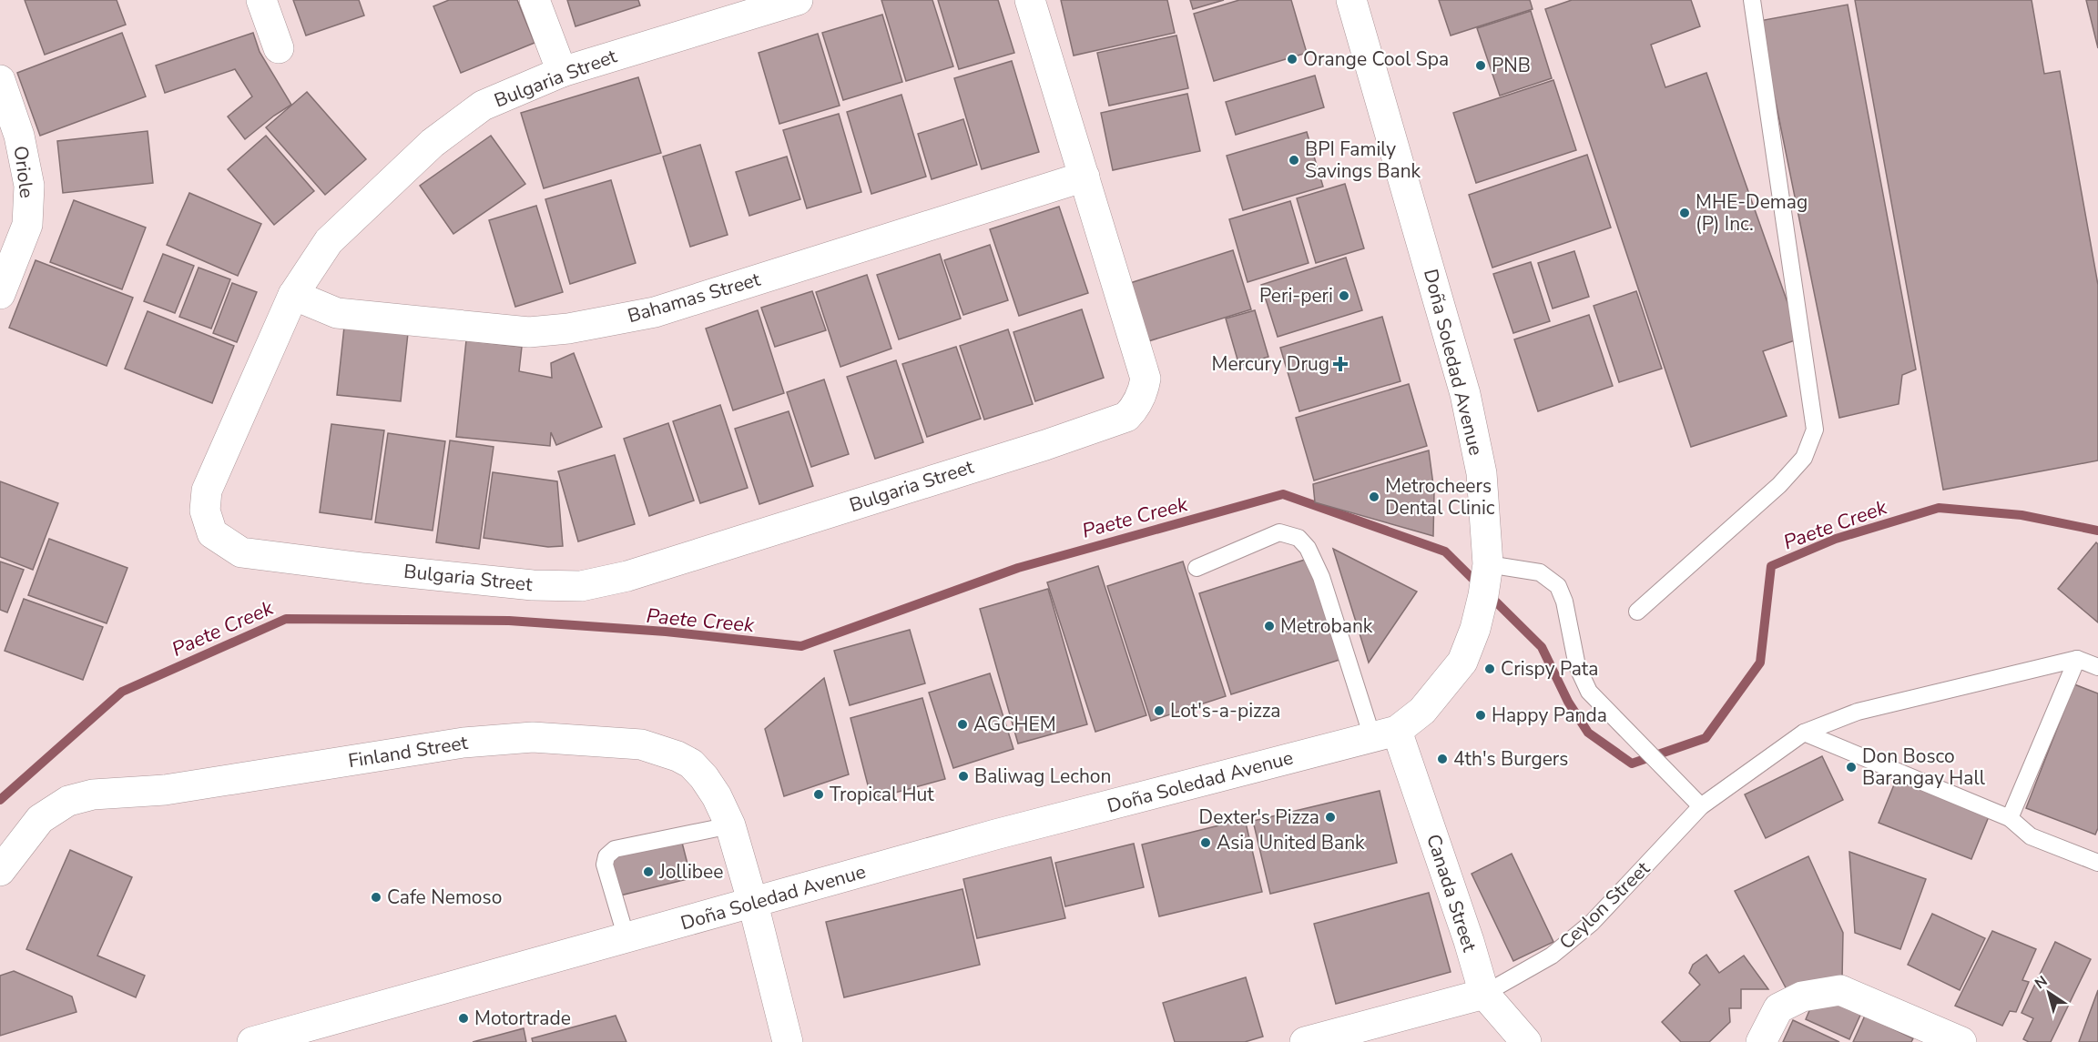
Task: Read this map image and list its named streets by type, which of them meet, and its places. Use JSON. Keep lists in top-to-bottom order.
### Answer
{
  "streets": {
    "street": [
      "Bulgaria Street",
      "Oriole",
      "Bahamas Street",
      "Doña Soledad Avenue",
      "Finland Street",
      "Canada Street",
      "Ceylon Street"
    ]
  },
  "crossings": [
    ["Bulgaria Street", "Bahamas Street"],
    ["Doña Soledad Avenue", "Finland Street"],
    ["Doña Soledad Avenue", "Canada Street"],
    ["Canada Street", "Ceylon Street"]
  ],
  "water": ["Paete Creek"],
  "places": {
    "other": [
      "Orange Cool Spa",
      "PNB",
      "BPI Family Savings Bank",
      "MHE-Demag (P) Inc.",
      "Peri-peri",
      "Metrocheers Dental Clinic",
      "Metrobank",
      "Crispy Pata",
      "Lot's-a-pizza",
      "Happy Panda",
      "AGCHEM",
      "4th's Burgers",
      "Don Bosco Barangay Hall",
      "Baliwag Lechon",
      "Tropical Hut",
      "Dexter's Pizza",
      "Asia United Bank",
      "Jollibee",
      "Cafe Nemoso",
      "Motortrade"
    ],
    "health": ["Mercury Drug"]
  },
  "north": "top left"
}
